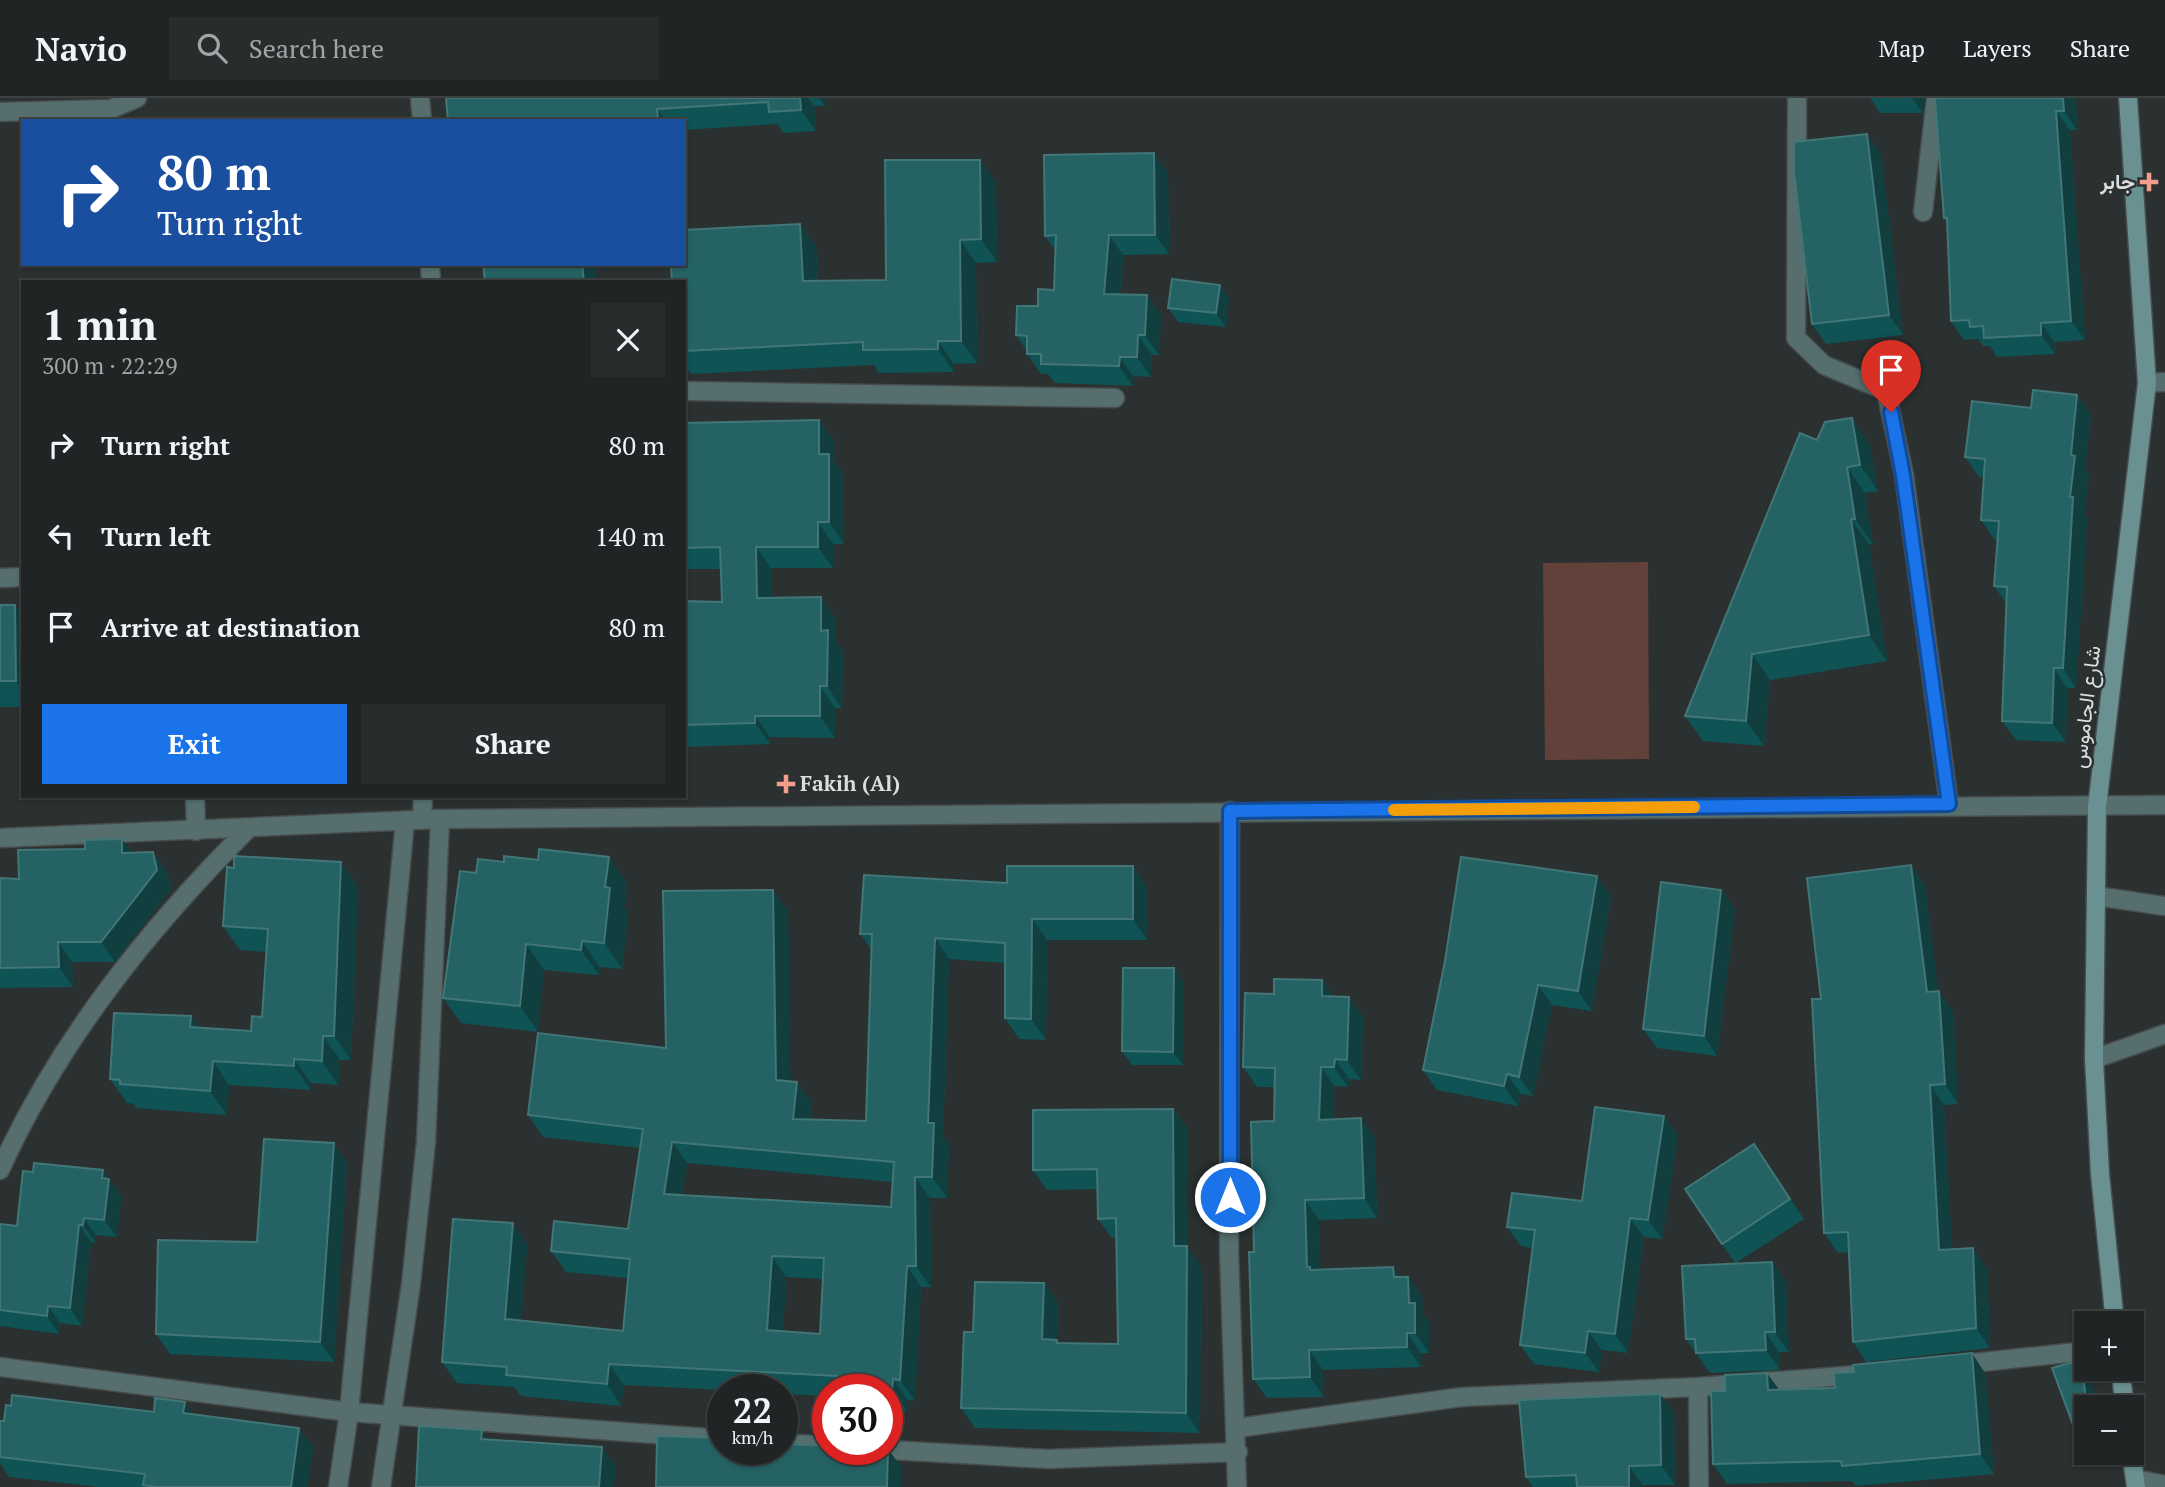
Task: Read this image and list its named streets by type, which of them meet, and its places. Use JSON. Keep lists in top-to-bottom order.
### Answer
{
  "streets": {
    "street": ["شارع الجاموس"]
  },
  "places": {
    "health": ["جابر", "Fakih (Al)"]
  },
  "page": {
    "header": "Navio",
    "search": "Search here",
    "nav": ["Map", "Layers", "Share"],
    "turn": ["80 m", "Turn right"],
    "heading": ["1 min", "300 m · 22:29"],
    "list": [
      {
        "name": "Turn right",
        "value": "80 m"
      },
      {
        "name": "Turn left",
        "value": "140 m"
      },
      {
        "name": "Arrive at destination",
        "value": "80 m"
      }
    ],
    "buttons": ["Exit", "Share"],
    "map_buttons": ["+", "−"],
    "speed": "22 km/h",
    "limit": "30"
  }
}
